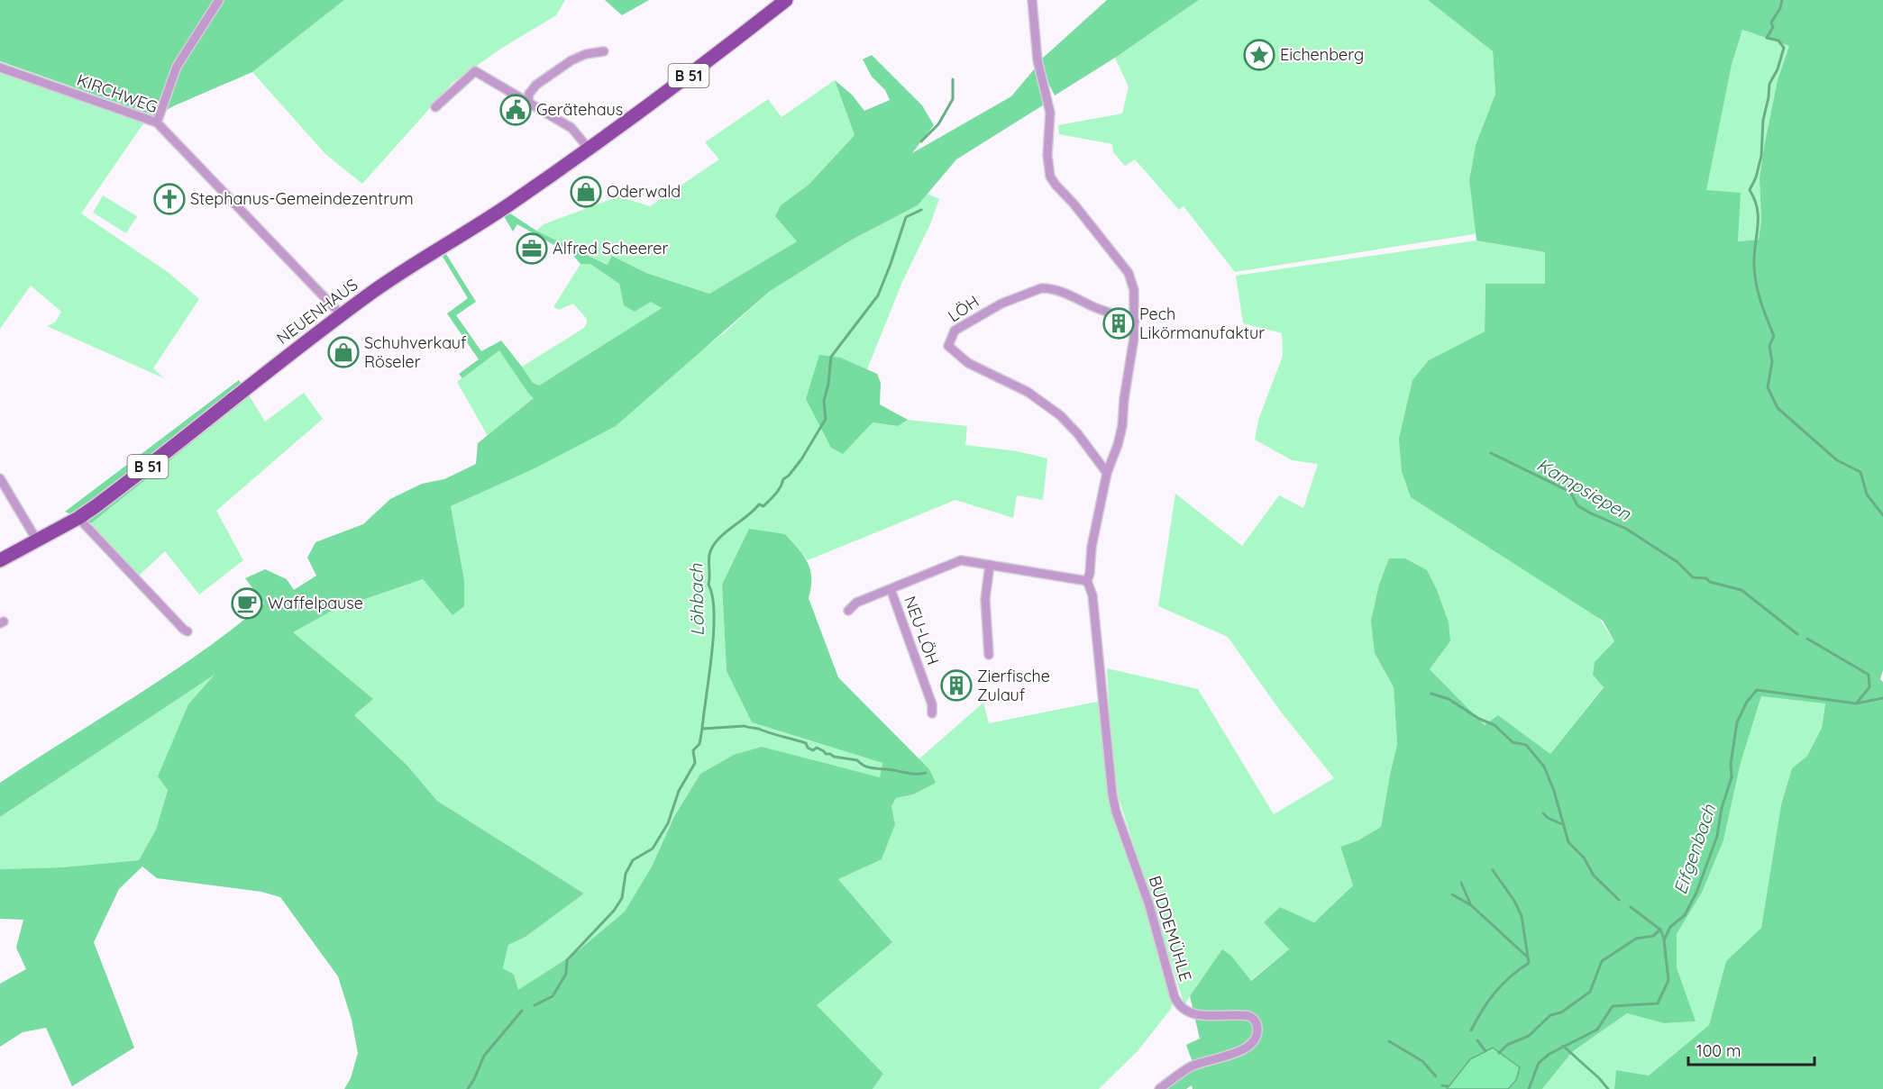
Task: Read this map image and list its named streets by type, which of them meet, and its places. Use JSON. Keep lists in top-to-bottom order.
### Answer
{
  "streets": {
    "main road": ["B 51", "NEUENHAUS"],
    "street": [
      "KIRCHWEG",
      "LÖH",
      "NEU-LÖH",
      "BUDDEMÜHLE"
    ]
  },
  "crossings": [
    ["B 51", "NEUENHAUS"],
    ["KIRCHWEG", "NEUENHAUS"],
    ["NEU-LÖH", "BUDDEMÜHLE"]
  ],
  "water": ["Kampsiepen", "Löhbach", "Eifgenbach"],
  "places": {
    "place": ["Eichenberg"],
    "public building": ["Gerätehaus"],
    "shop": ["Oderwald", "Schuhverkauf Röseler"],
    "church": ["Stephanus-Gemeindezentrum"],
    "office": ["Alfred Scheerer"],
    "building": ["Pech Likörmanufaktur", "Zierfische Zulauf"],
    "cafe": ["Waffelpause"]
  },
  "scale_bar": "100 m"
}
